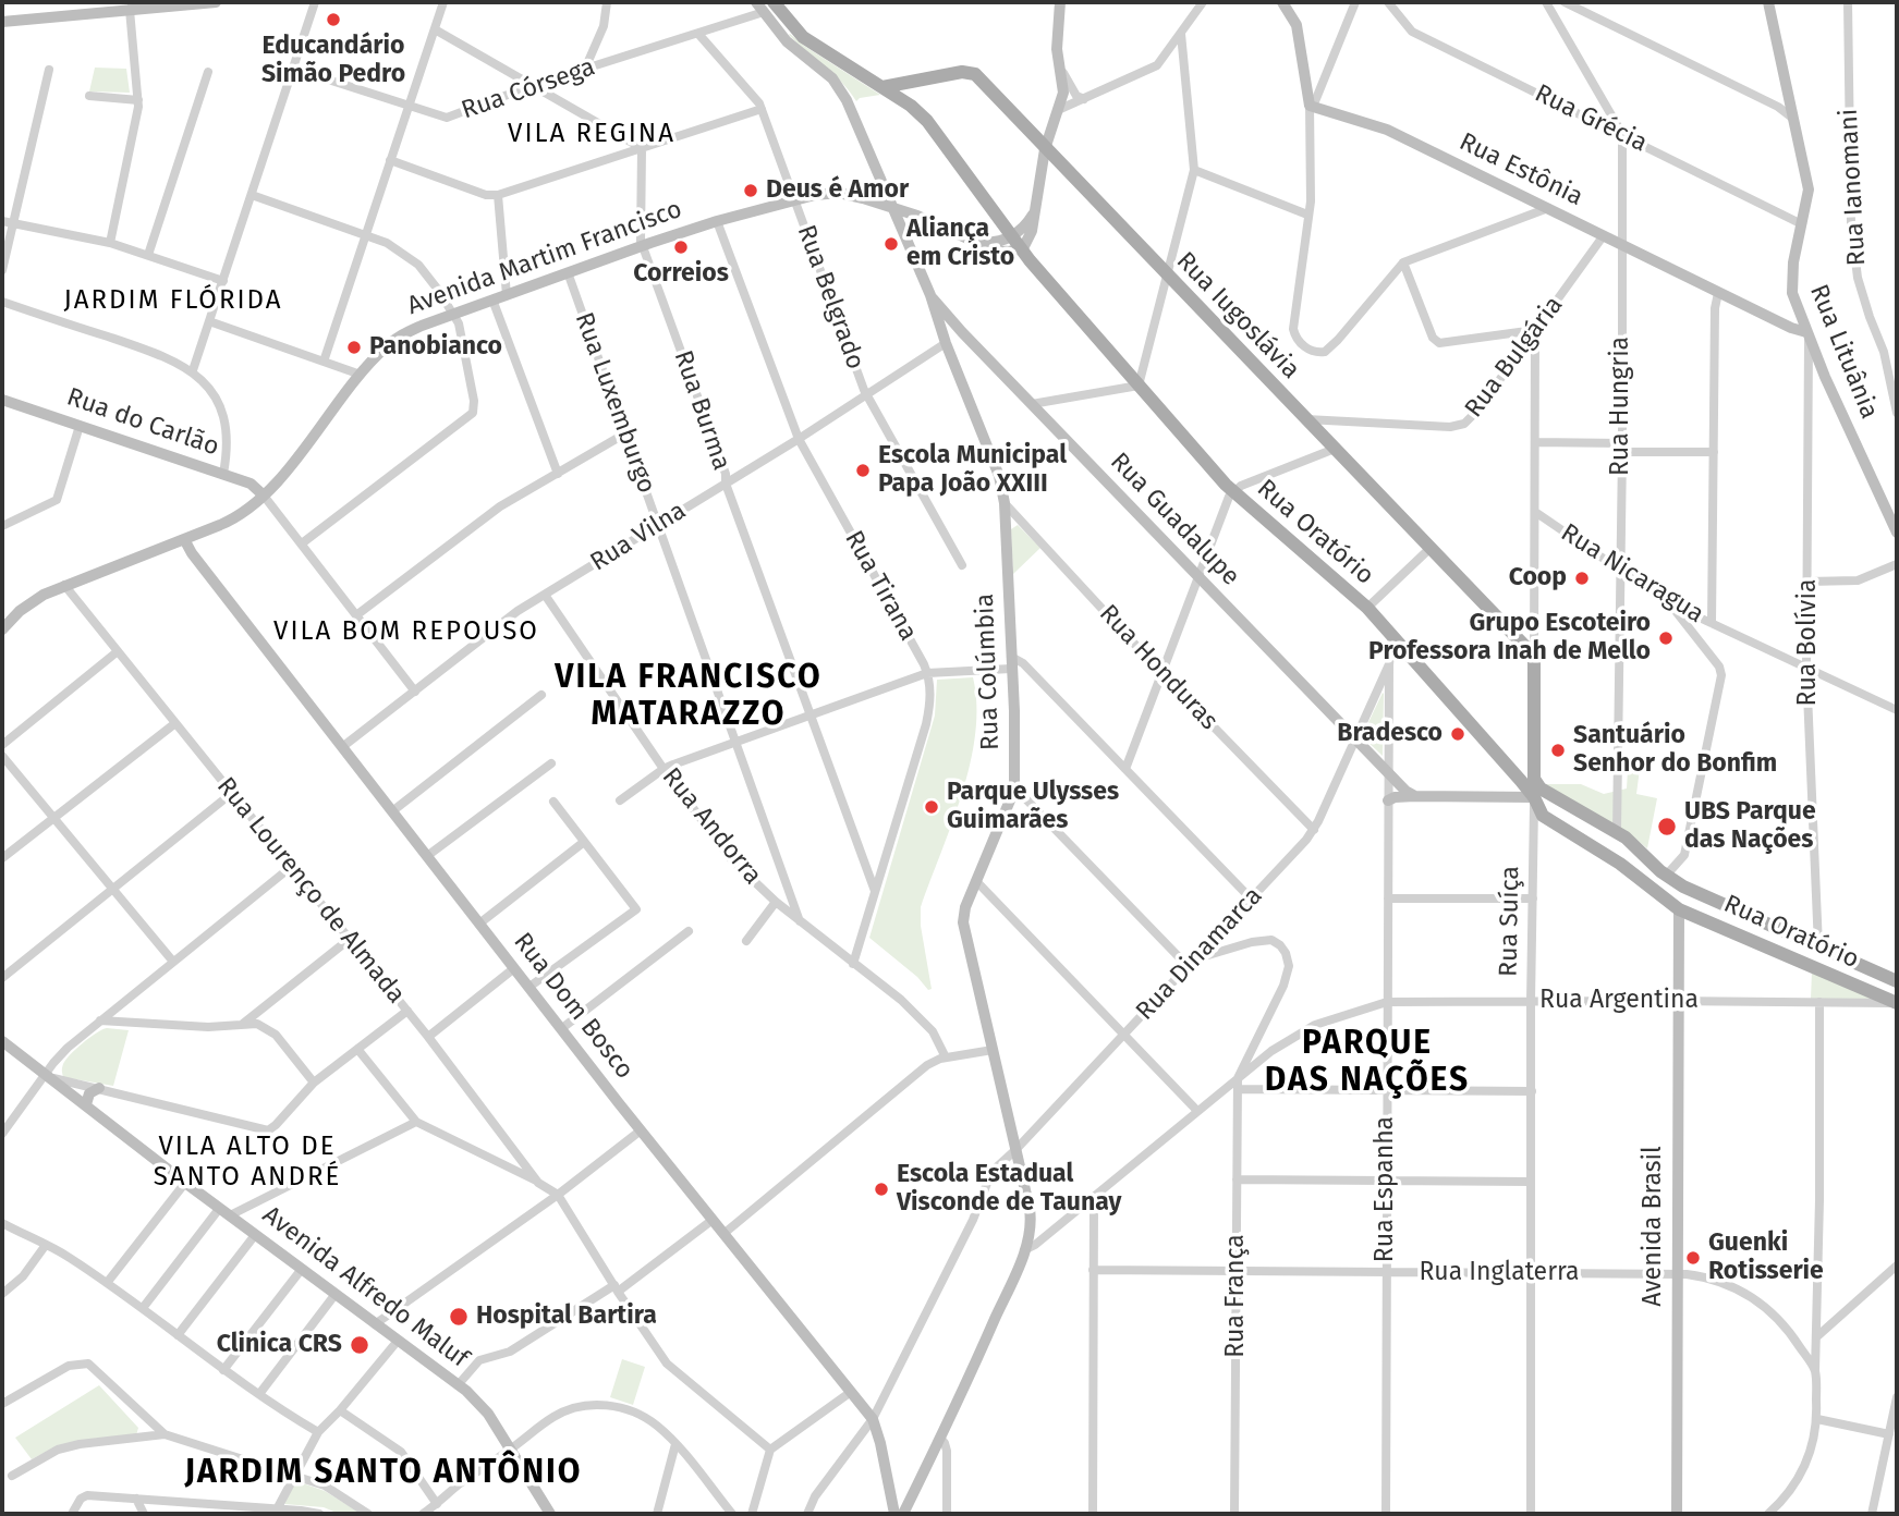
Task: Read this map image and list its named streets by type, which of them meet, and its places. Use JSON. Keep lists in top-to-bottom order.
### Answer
{
  "streets": {
    "main road": ["Rua Iugoslávia", "Rua Oratório", "Rua Suíça"],
    "street": [
      "Rua Córsega",
      "Rua Grécia",
      "Rua Estônia",
      "Rua Ianomani",
      "Avenida Martim Francisco",
      "Rua Belgrado",
      "Rua Lituânia",
      "Rua Bulgária",
      "Rua Luxemburgo",
      "Rua Hungria",
      "Rua Burma",
      "Rua do Carlão",
      "Rua Guadalupe",
      "Rua Vilna",
      "Rua Nicaragua",
      "Rua Tirana",
      "Rua Bolívia",
      "Rua Honduras",
      "Rua Colúmbia",
      "Rua Andorra",
      "Rua Lourenço de Almada",
      "Rua Dinamarca",
      "Rua Argentina",
      "Rua Dom Bosco",
      "Rua Espanha",
      "Avenida Brasil",
      "Rua Inglaterra",
      "Avenida Alfredo Maluf",
      "Rua França"
    ]
  },
  "crossings": [
    ["Rua Córsega", "Rua Belgrado"],
    ["Rua Córsega", "Rua Oratório"],
    ["Rua Córsega", "Rua Colúmbia"],
    ["Rua Grécia", "Rua Lituânia"],
    ["Rua Grécia", "Rua Hungria"],
    ["Rua Estônia", "Rua Lituânia"],
    ["Rua Estônia", "Rua Bulgária"],
    ["Rua Estônia", "Rua Hungria"],
    ["Rua Estônia", "Rua Bolívia"],
    ["Avenida Martim Francisco", "Rua Belgrado"],
    ["Avenida Martim Francisco", "Rua Luxemburgo"],
    ["Avenida Martim Francisco", "Rua Burma"],
    ["Avenida Martim Francisco", "Rua do Carlão"],
    ["Avenida Martim Francisco", "Rua Oratório"],
    ["Avenida Martim Francisco", "Rua Tirana"],
    ["Avenida Martim Francisco", "Rua Colúmbia"],
    ["Avenida Martim Francisco", "Rua Lourenço de Almada"],
    ["Avenida Martim Francisco", "Rua Dom Bosco"],
    ["Rua Belgrado", "Rua Vilna"],
    ["Rua Iugoslávia", "Rua Bulgária"],
    ["Rua Iugoslávia", "Rua Oratório"],
    ["Rua Iugoslávia", "Rua Suíça"],
    ["Rua Lituânia", "Rua Bolívia"],
    ["Rua Bulgária", "Rua Suíça"],
    ["Rua Luxemburgo", "Rua Vilna"],
    ["Rua Luxemburgo", "Rua Andorra"],
    ["Rua Hungria", "Rua Oratório"],
    ["Rua Hungria", "Rua Nicaragua"],
    ["Rua Burma", "Rua Vilna"],
    ["Rua Burma", "Rua Tirana"],
    ["Rua Guadalupe", "Rua Colúmbia"],
    ["Rua Guadalupe", "Rua Dinamarca"],
    ["Rua Guadalupe", "Rua Espanha"],
    ["Rua Oratório", "Rua Bolívia"],
    ["Rua Oratório", "Rua Colúmbia"],
    ["Rua Oratório", "Rua Suíça"],
    ["Rua Oratório", "Rua Argentina"],
    ["Rua Oratório", "Rua Espanha"],
    ["Rua Oratório", "Avenida Brasil"],
    ["Rua Vilna", "Rua Tirana"],
    ["Rua Vilna", "Rua Colúmbia"],
    ["Rua Vilna", "Rua Andorra"],
    ["Rua Vilna", "Rua Dom Bosco"],
    ["Rua Nicaragua", "Rua Bolívia"],
    ["Rua Nicaragua", "Rua Suíça"],
    ["Rua Tirana", "Rua Andorra"],
    ["Rua Honduras", "Rua Colúmbia"],
    ["Rua Honduras", "Rua Dinamarca"],
    ["Rua Colúmbia", "Rua Dinamarca"],
    ["Rua Colúmbia", "Rua Argentina"],
    ["Rua Suíça", "Rua Argentina"],
    ["Rua Suíça", "Rua Inglaterra"],
    ["Rua Dinamarca", "Rua Dom Bosco"],
    ["Rua Dinamarca", "Rua Espanha"],
    ["Rua Argentina", "Rua Espanha"],
    ["Rua Argentina", "Avenida Brasil"],
    ["Rua Argentina", "Rua França"],
    ["Rua Espanha", "Rua Inglaterra"],
    ["Avenida Brasil", "Rua Inglaterra"],
    ["Rua Inglaterra", "Rua França"]
  ],
  "districts": [
    "VILA REGINA",
    "JARDIM FLÓRIDA",
    "VILA BOM REPOUSO",
    "VILA FRANCISCO MATARAZZO",
    "PARQUE DAS NAÇÕES",
    "VILA ALTO DE SANTO ANDRÉ",
    "JARDIM SANTO ANTÔNIO"
  ],
  "places": [
    "Educandário Simão Pedro",
    "Deus é Amor",
    "Aliança em Cristo",
    "Correios",
    "Panobianco",
    "Escola Municipal Papa João XXIII",
    "Coop",
    "Grupo Escoteiro Professora Inah de Mello",
    "Bradesco",
    "Santuário Senhor do Bonfim",
    "Parque Ulysses Guimarães",
    "UBS Parque das Nações",
    "Escola Estadual Visconde de Taunay",
    "Guenki Rotisserie",
    "Hospital Bartira",
    "Clinica CRS"
  ]
}
